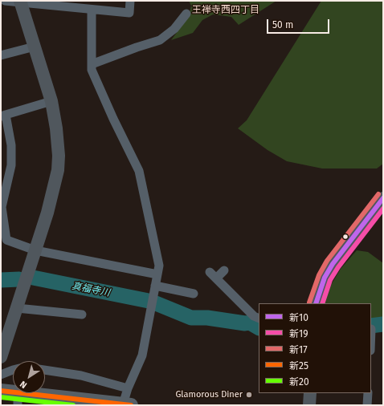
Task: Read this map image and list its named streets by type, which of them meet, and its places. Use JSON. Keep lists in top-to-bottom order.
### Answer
{
  "districts": ["王禅寺西四丁目"],
  "water": ["真福寺川"],
  "places": ["Glamorous Diner"],
  "lines": [
    "transit line 新17",
    "transit line 新10",
    "transit line 新19",
    "transit line 新25",
    "transit line 新20"
  ],
  "legend": [
    "新10",
    "新19",
    "新17",
    "新25",
    "新20"
  ],
  "scale_bar": "50 m",
  "north": "bottom left"
}
